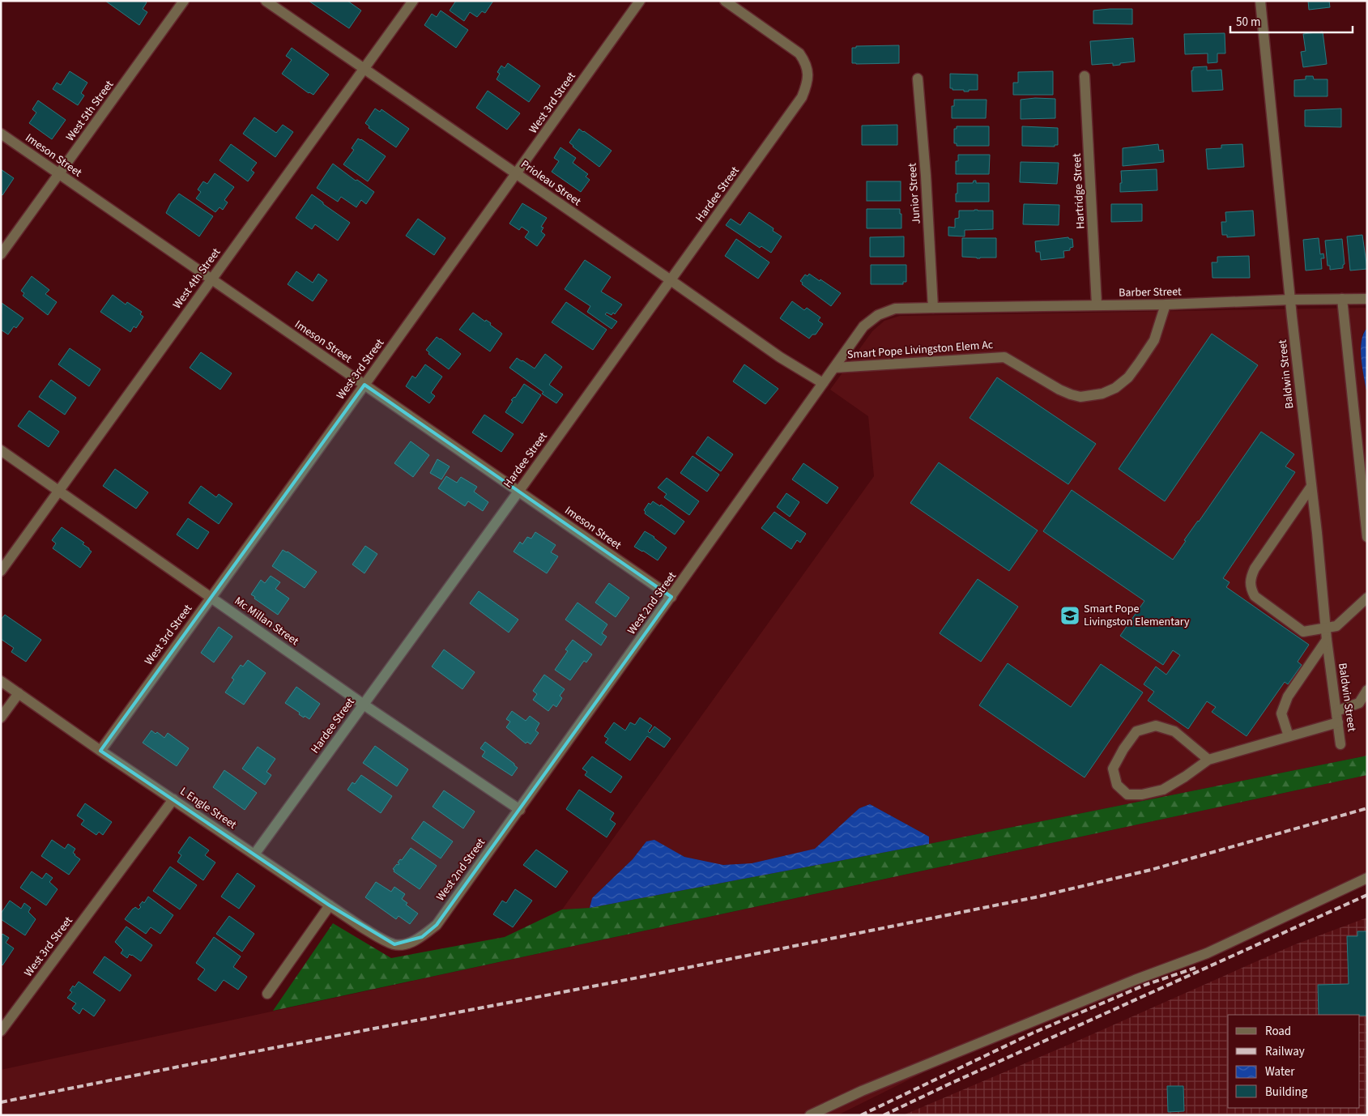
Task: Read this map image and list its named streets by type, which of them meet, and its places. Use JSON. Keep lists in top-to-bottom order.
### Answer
{
  "streets": {
    "street": [
      "West 3rd Street",
      "West 5th Street",
      "Imeson Street",
      "Prioleau Street",
      "Hartridge Street",
      "Junior Street",
      "Hardee Street",
      "West 4th Street",
      "Barber Street",
      "Smart Pope Livingston Elem Ac",
      "Baldwin Street",
      "West 2nd Street",
      "Mc Millan Street",
      "L Engle Street"
    ]
  },
  "crossings": [
    ["West 3rd Street", "Imeson Street"],
    ["West 3rd Street", "Prioleau Street"],
    ["West 3rd Street", "Mc Millan Street"],
    ["West 3rd Street", "L Engle Street"],
    ["West 5th Street", "Imeson Street"],
    ["Imeson Street", "Hardee Street"],
    ["Imeson Street", "West 4th Street"],
    ["Imeson Street", "West 2nd Street"],
    ["Prioleau Street", "Hardee Street"],
    ["Prioleau Street", "West 4th Street"],
    ["Prioleau Street", "West 2nd Street"],
    ["Hartridge Street", "Barber Street"],
    ["Junior Street", "Barber Street"],
    ["Junior Street", "West 2nd Street"],
    ["Hardee Street", "Mc Millan Street"],
    ["Hardee Street", "L Engle Street"],
    ["West 4th Street", "Mc Millan Street"],
    ["Barber Street", "Smart Pope Livingston Elem Ac"],
    ["Barber Street", "Baldwin Street"],
    ["Barber Street", "West 2nd Street"],
    ["Smart Pope Livingston Elem Ac", "West 2nd Street"],
    ["West 2nd Street", "Mc Millan Street"],
    ["West 2nd Street", "L Engle Street"]
  ],
  "places": {
    "school or university": ["Smart Pope Livingston Elementary"]
  },
  "legend": [
    "Road",
    "Railway",
    "Water",
    "Building"
  ],
  "scale_bar": "50 m"
}
